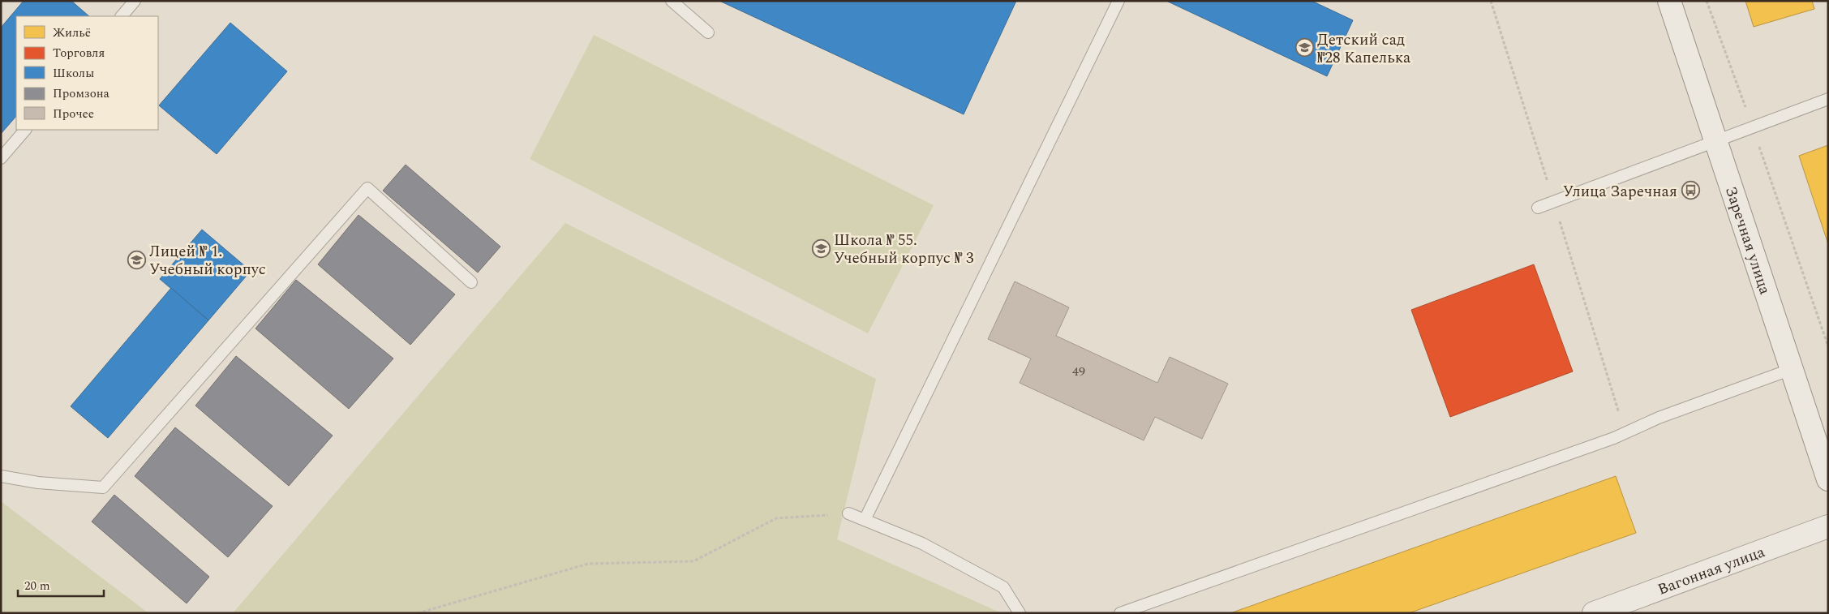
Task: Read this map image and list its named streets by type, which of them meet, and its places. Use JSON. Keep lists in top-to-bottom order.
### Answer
{
  "streets": {
    "street": ["Заречная улица", "Вагонная улица"]
  },
  "places": {
    "school or university": ["Детский сад №28 Капелька", "Школа № 55. Учебный корпус № 3", "Лицей № 1. Учебный корпус"],
    "bus stop": ["Улица Заречная"]
  },
  "house_numbers": ["49"],
  "legend": [
    "Жильё",
    "Торговля",
    "Школы",
    "Промзона",
    "Прочее"
  ],
  "scale_bar": "20 m"
}
